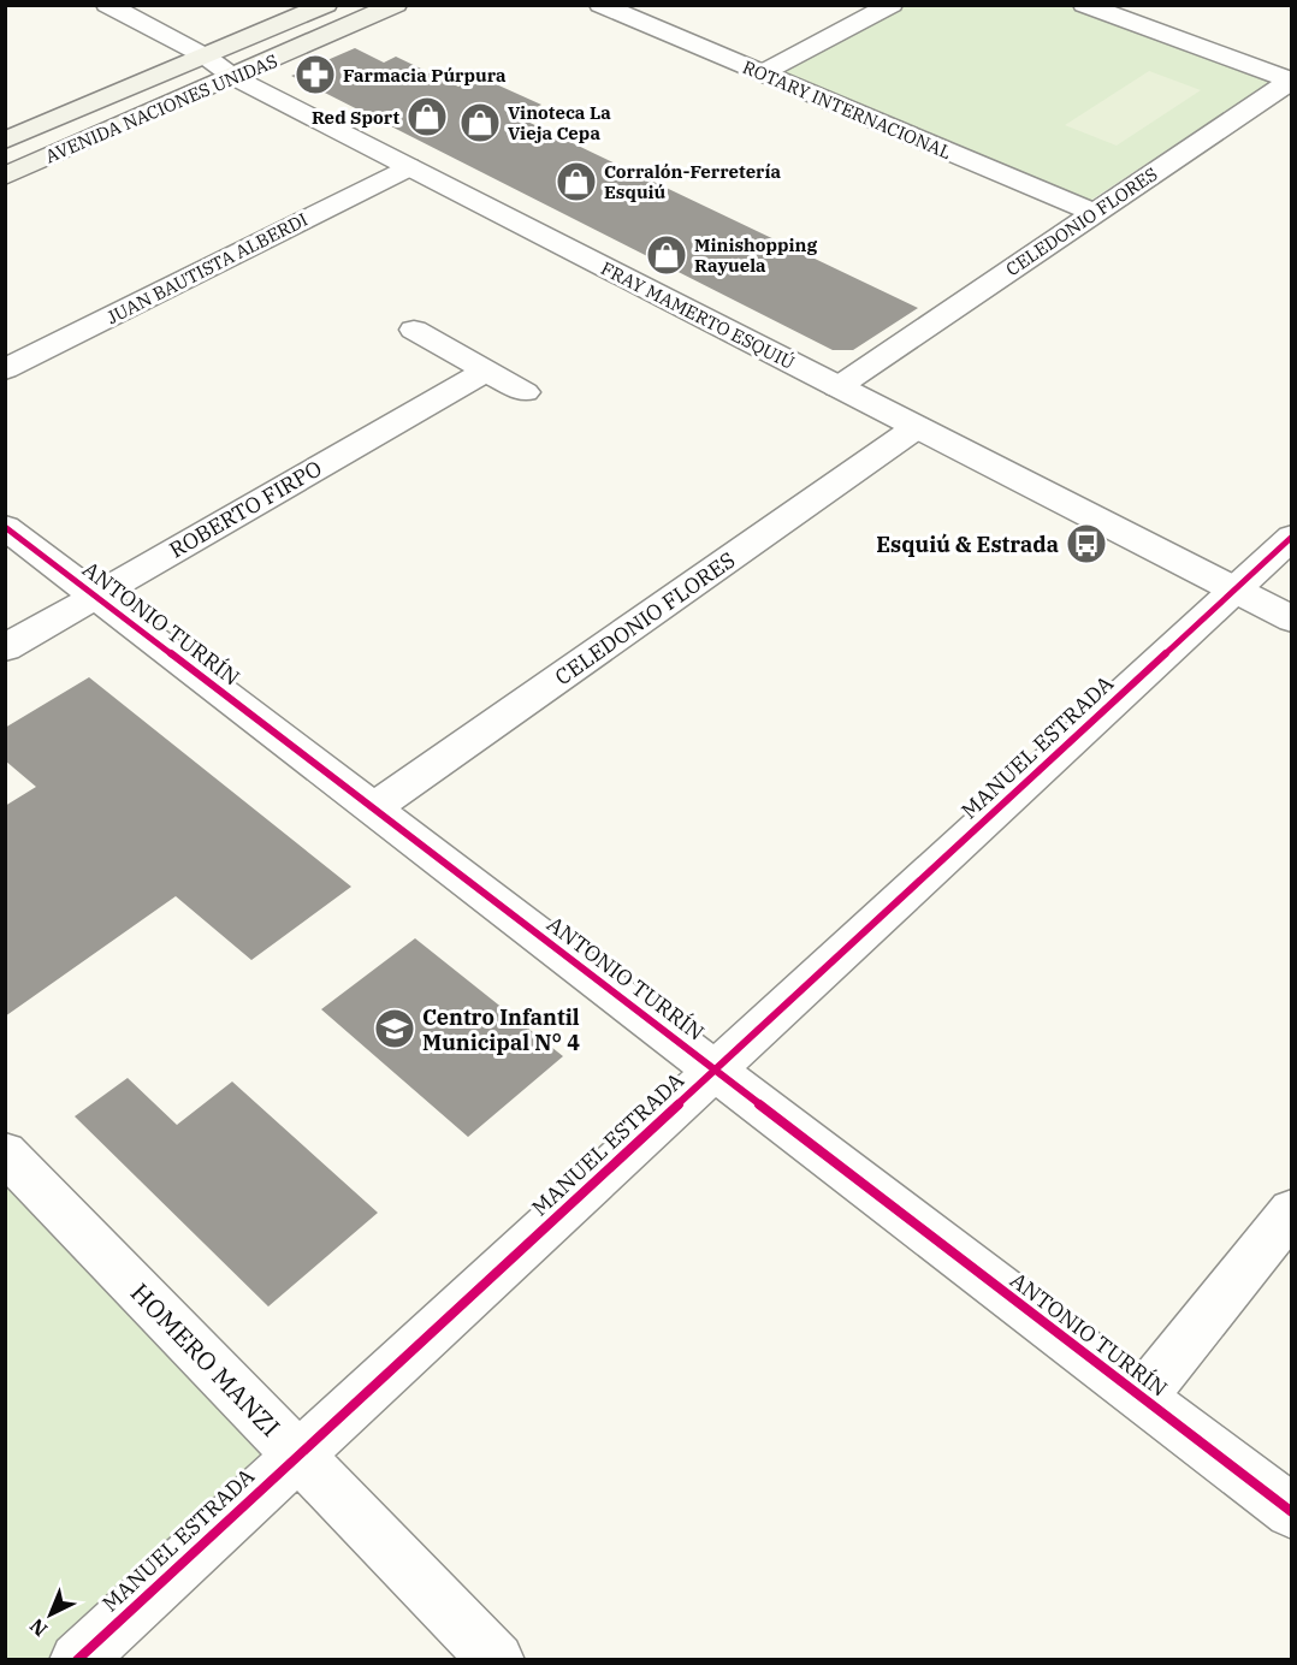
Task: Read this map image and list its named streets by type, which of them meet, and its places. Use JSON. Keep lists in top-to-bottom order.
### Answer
{
  "streets": {
    "main road": ["AVENIDA NACIONES UNIDAS"],
    "street": [
      "ROTARY INTERNACIONAL",
      "CELEDONIO FLORES",
      "JUAN BAUTISTA ALBERDI",
      "FRAY MAMERTO ESQUIÚ",
      "ROBERTO FIRPO",
      "ANTONIO TURRÍN",
      "MANUEL ESTRADA",
      "HOMERO MANZI"
    ]
  },
  "crossings": [
    ["AVENIDA NACIONES UNIDAS", "FRAY MAMERTO ESQUIÚ"],
    ["ROTARY INTERNACIONAL", "CELEDONIO FLORES"],
    ["CELEDONIO FLORES", "FRAY MAMERTO ESQUIÚ"],
    ["CELEDONIO FLORES", "ANTONIO TURRÍN"],
    ["JUAN BAUTISTA ALBERDI", "FRAY MAMERTO ESQUIÚ"],
    ["FRAY MAMERTO ESQUIÚ", "MANUEL ESTRADA"],
    ["ROBERTO FIRPO", "ANTONIO TURRÍN"],
    ["ANTONIO TURRÍN", "MANUEL ESTRADA"],
    ["MANUEL ESTRADA", "HOMERO MANZI"]
  ],
  "places": {
    "pharmacy": ["Farmacia Púrpura"],
    "shop": [
      "Red Sport",
      "Vinoteca La Vieja Cepa",
      "Corralón-Ferretería Esquiú",
      "Minishopping Rayuela"
    ],
    "bus stop": ["Esquiú & Estrada"],
    "school or university": ["Centro Infantil Municipal N° 4"]
  },
  "north": "bottom left"
}
